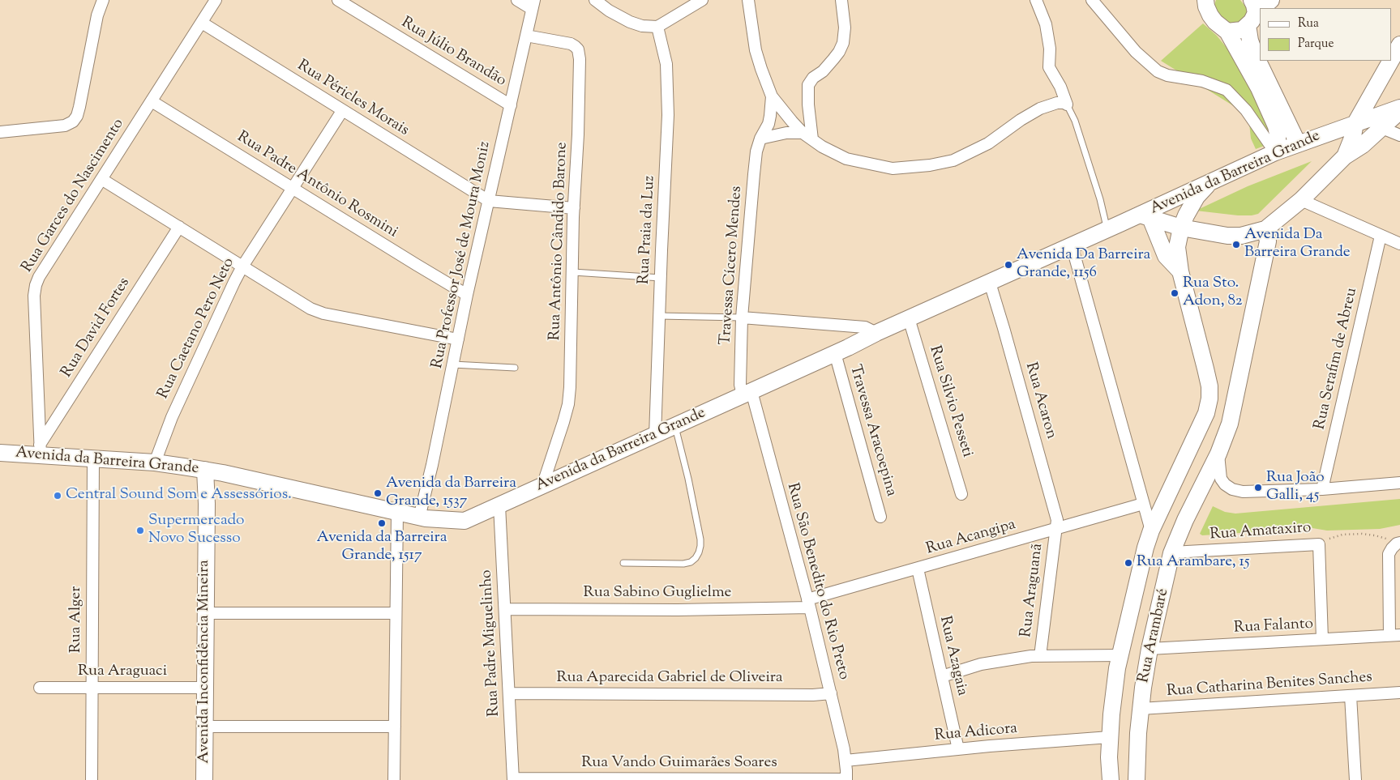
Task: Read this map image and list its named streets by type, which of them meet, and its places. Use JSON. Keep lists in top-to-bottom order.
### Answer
{
  "streets": {
    "main road": ["Avenida da Barreira Grande", "Rua Arambaré", "Avenida Inconfidência Mineira"],
    "street": [
      "Rua Júlio Brandão",
      "Rua Péricles Morais",
      "Rua Padre Antônio Rosmini",
      "Rua Garces do Nascimento",
      "Rua Praia da Luz",
      "Rua Antônio Cândido Barone",
      "Rua Professor José de Moura Moniz",
      "Travessa Cícero Mendes",
      "Rua David Fortes",
      "Rua Caetano Pero Neto",
      "Rua Serafim de Abreu",
      "Rua Acaron",
      "Rua Silvio Pesseti",
      "Travessa Aracoepina",
      "Rua Amataxiro",
      "Rua Acangipa",
      "Rua São Benedito do Rio Preto",
      "Rua Araguanã",
      "Rua Sabino Guglielme",
      "Rua Alger",
      "Rua Falanto",
      "Rua Padre Miguelinho",
      "Rua Azagaia",
      "Rua Araguaci",
      "Rua Aparecida Gabriel de Oliveira",
      "Rua Catharina Benites Sanches",
      "Rua Adicora",
      "Rua Vando Guimarães Soares"
    ]
  },
  "crossings": [
    ["Rua Júlio Brandão", "Rua Professor José de Moura Moniz"],
    ["Rua Péricles Morais", "Rua Garces do Nascimento"],
    ["Rua Péricles Morais", "Rua Professor José de Moura Moniz"],
    ["Rua Péricles Morais", "Rua Caetano Pero Neto"],
    ["Avenida da Barreira Grande", "Rua Garces do Nascimento"],
    ["Avenida da Barreira Grande", "Rua Praia da Luz"],
    ["Avenida da Barreira Grande", "Rua Antônio Cândido Barone"],
    ["Avenida da Barreira Grande", "Rua Professor José de Moura Moniz"],
    ["Avenida da Barreira Grande", "Travessa Cícero Mendes"],
    ["Avenida da Barreira Grande", "Rua David Fortes"],
    ["Avenida da Barreira Grande", "Rua Caetano Pero Neto"],
    ["Avenida da Barreira Grande", "Rua Acaron"],
    ["Avenida da Barreira Grande", "Rua Silvio Pesseti"],
    ["Avenida da Barreira Grande", "Travessa Aracoepina"],
    ["Avenida da Barreira Grande", "Rua São Benedito do Rio Preto"],
    ["Avenida da Barreira Grande", "Rua Alger"],
    ["Avenida da Barreira Grande", "Rua Arambaré"],
    ["Avenida da Barreira Grande", "Rua Padre Miguelinho"],
    ["Avenida da Barreira Grande", "Avenida Inconfidência Mineira"],
    ["Rua Padre Antônio Rosmini", "Rua Garces do Nascimento"],
    ["Rua Padre Antônio Rosmini", "Rua Professor José de Moura Moniz"],
    ["Rua Padre Antônio Rosmini", "Rua Caetano Pero Neto"],
    ["Rua Garces do Nascimento", "Rua David Fortes"],
    ["Rua Antônio Cândido Barone", "Rua Professor José de Moura Moniz"],
    ["Travessa Cícero Mendes", "Rua São Benedito do Rio Preto"],
    ["Rua Acaron", "Rua Acangipa"],
    ["Rua Acaron", "Rua Araguanã"],
    ["Rua Amataxiro", "Rua Arambaré"],
    ["Rua Acangipa", "Rua São Benedito do Rio Preto"],
    ["Rua Acangipa", "Rua Araguanã"],
    ["Rua Acangipa", "Rua Sabino Guglielme"],
    ["Rua Acangipa", "Rua Azagaia"],
    ["Rua São Benedito do Rio Preto", "Rua Sabino Guglielme"],
    ["Rua São Benedito do Rio Preto", "Rua Aparecida Gabriel de Oliveira"],
    ["Rua São Benedito do Rio Preto", "Rua Adicora"],
    ["Rua São Benedito do Rio Preto", "Rua Vando Guimarães Soares"],
    ["Rua Sabino Guglielme", "Rua Padre Miguelinho"],
    ["Rua Alger", "Rua Araguaci"],
    ["Rua Falanto", "Rua Arambaré"],
    ["Rua Arambaré", "Rua Catharina Benites Sanches"],
    ["Rua Arambaré", "Rua Adicora"],
    ["Rua Padre Miguelinho", "Rua Aparecida Gabriel de Oliveira"],
    ["Rua Padre Miguelinho", "Rua Vando Guimarães Soares"],
    ["Rua Azagaia", "Rua Adicora"],
    ["Avenida Inconfidência Mineira", "Rua Araguaci"]
  ],
  "places": [
    "Avenida Da Barreira Grande",
    "Avenida Da Barreira Grande, 1156",
    "Rua Sto. Adon, 82",
    "Rua João Galli, 45",
    "Avenida da Barreira Grande, 1537",
    "Central Sound Som e Assessórios.",
    "Avenida da Barreira Grande, 1517",
    "Supermercado Novo Sucesso",
    "Rua Arambare, 15"
  ],
  "legend": ["Rua", "Parque"]
}
